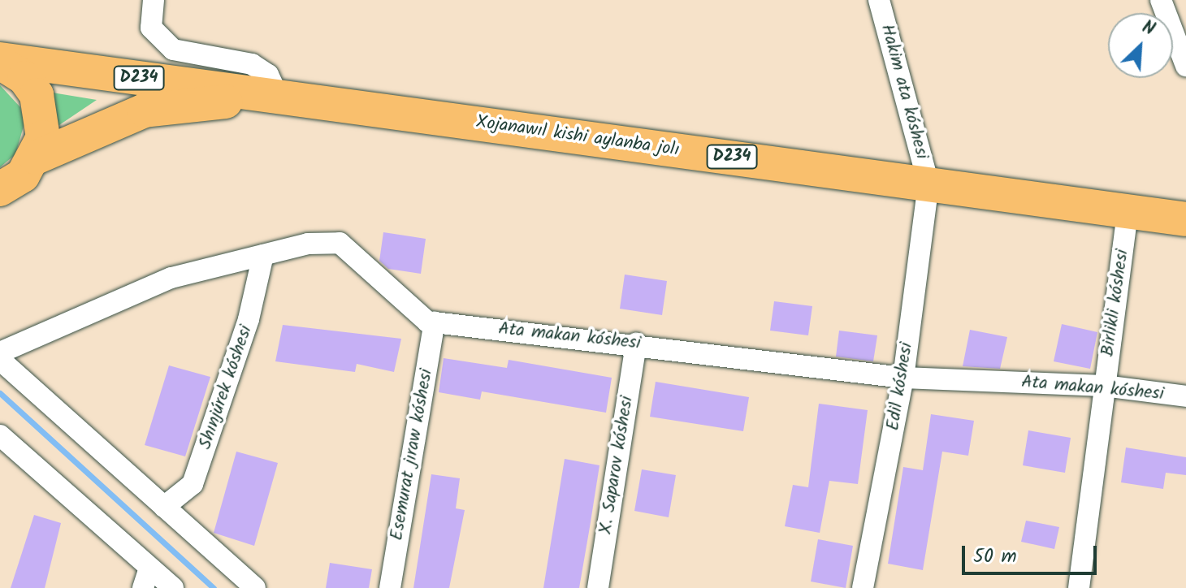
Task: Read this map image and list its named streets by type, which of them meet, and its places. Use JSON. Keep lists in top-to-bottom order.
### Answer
{
  "streets": {
    "main road": ["D234", "Xojanawıl kishi aylanba jolı"],
    "street": [
      "Hakim ata kóshesi",
      "Birlikli kóshesi",
      "Ata makan kóshesi",
      "Edil kóshesi",
      "Shınjúrek kóshesi",
      "Esemurat jıraw kóshesi",
      "X. Saparov kóshesi"
    ]
  },
  "crossings": [
    ["D234", "Xojanawıl kishi aylanba jolı"],
    ["Hakim ata kóshesi", "Xojanawıl kishi aylanba jolı"],
    ["Hakim ata kóshesi", "Edil kóshesi"],
    ["Xojanawıl kishi aylanba jolı", "Birlikli kóshesi"],
    ["Xojanawıl kishi aylanba jolı", "Edil kóshesi"],
    ["Birlikli kóshesi", "Ata makan kóshesi"],
    ["Ata makan kóshesi", "Edil kóshesi"],
    ["Ata makan kóshesi", "Esemurat jıraw kóshesi"],
    ["Ata makan kóshesi", "X. Saparov kóshesi"]
  ],
  "scale_bar": "50 m",
  "north": "top right"
}
